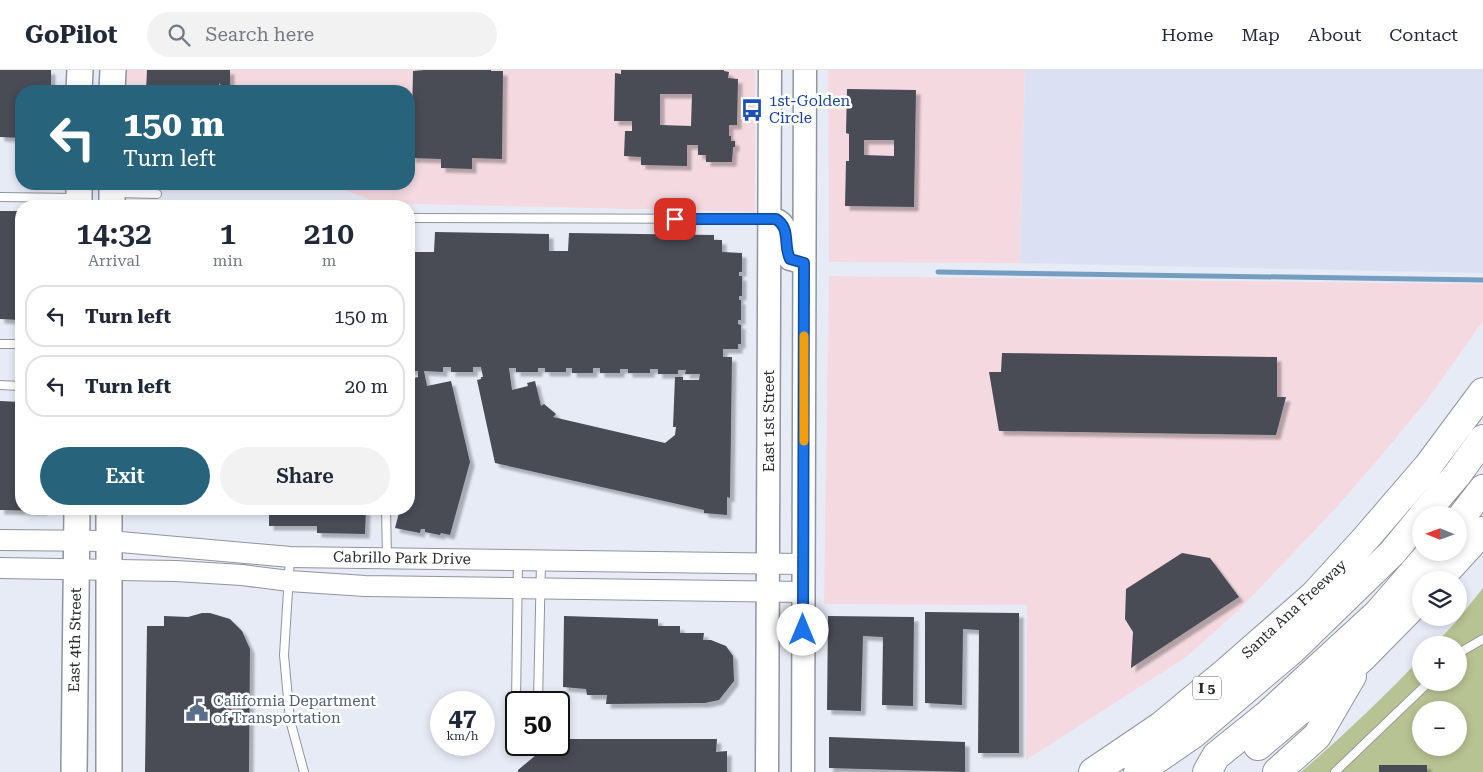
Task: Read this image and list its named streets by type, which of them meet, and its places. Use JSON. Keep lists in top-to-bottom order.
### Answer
{
  "streets": {
    "highway": ["Santa Ana Freeway", "I 5"],
    "main road": ["East 1st Street", "East 4th Street"],
    "street": ["Cabrillo Park Drive"]
  },
  "crossings": [
    ["East 1st Street", "Cabrillo Park Drive"],
    ["Cabrillo Park Drive", "East 4th Street"]
  ],
  "places": {
    "bus stop": ["1st-Golden Circle"],
    "public building": ["California Department of Transportation"]
  },
  "north": "left",
  "page": {
    "header": "GoPilot",
    "search": "Search here",
    "nav": [
      "Home",
      "Map",
      "About",
      "Contact"
    ],
    "turn": ["150 m", "Turn left"],
    "eta": [
      "14:32",
      "Arrival",
      "1",
      "min",
      "210",
      "m"
    ],
    "list": [
      {
        "name": "Turn left",
        "value": "150 m"
      },
      {
        "name": "Turn left",
        "value": "20 m"
      }
    ],
    "buttons": ["Exit", "Share"],
    "map_buttons": ["+", "−"],
    "speed": "47 km/h",
    "limit": "50"
  }
}
